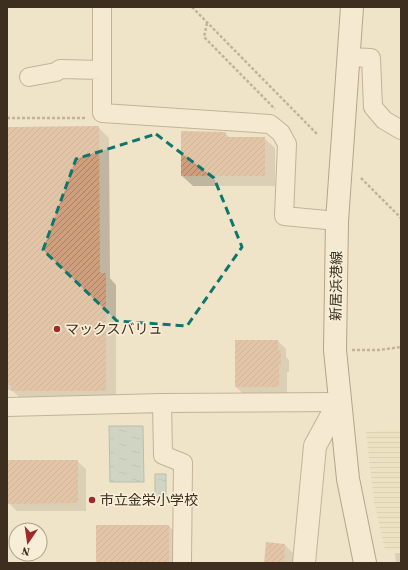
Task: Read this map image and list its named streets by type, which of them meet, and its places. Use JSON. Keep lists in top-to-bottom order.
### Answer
{
  "streets": {
    "main road": ["新居浜港線"]
  },
  "places": ["マックスバリュ", "市立金栄小学校"],
  "north": "bottom"
}
